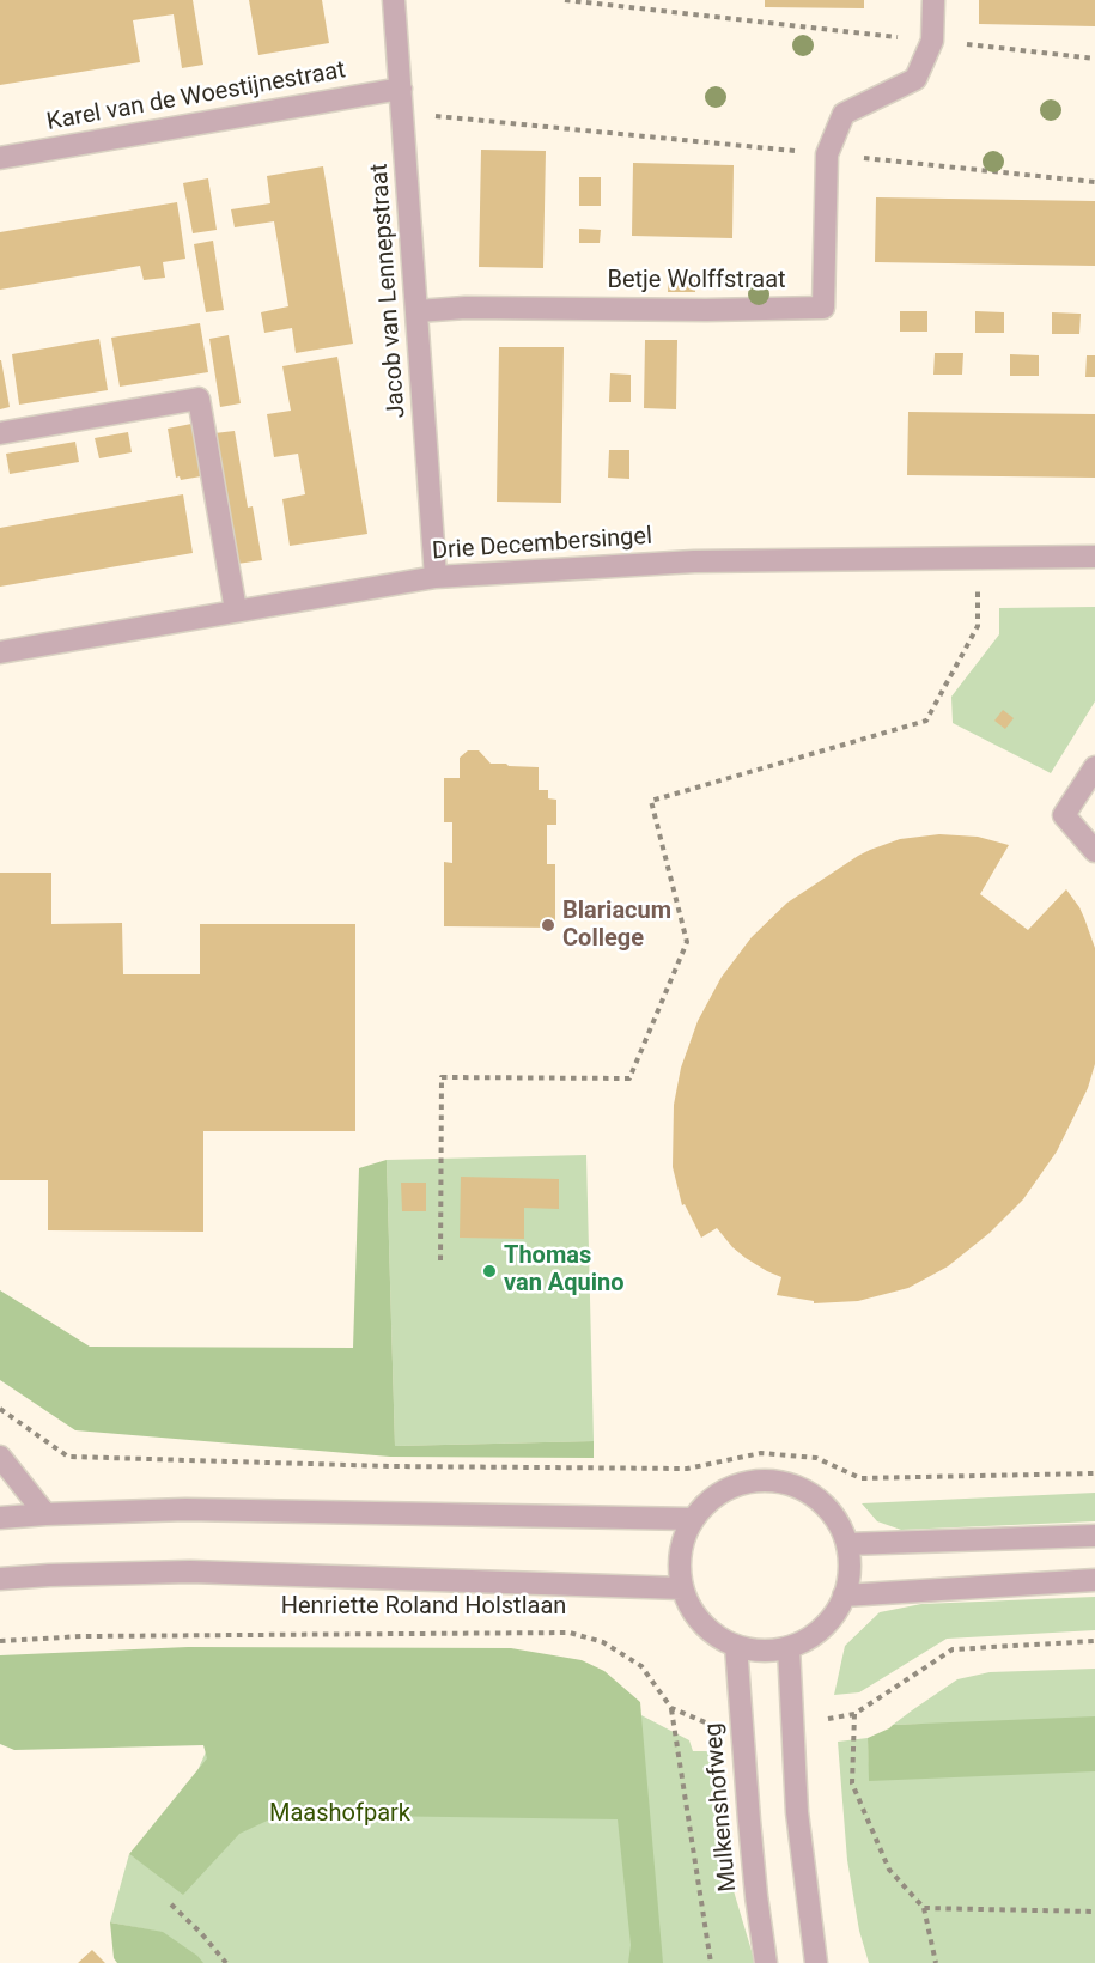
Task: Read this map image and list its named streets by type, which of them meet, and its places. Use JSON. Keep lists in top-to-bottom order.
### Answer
{
  "streets": {
    "street": [
      "Karel van de Woestijnestraat",
      "Betje Wolffstraat",
      "Jacob van Lennepstraat",
      "Drie Decembersingel",
      "Henriette Roland Holstlaan",
      "Mulkenshofweg"
    ]
  },
  "crossings": [
    ["Karel van de Woestijnestraat", "Jacob van Lennepstraat"],
    ["Betje Wolffstraat", "Jacob van Lennepstraat"],
    ["Jacob van Lennepstraat", "Drie Decembersingel"],
    ["Henriette Roland Holstlaan", "Mulkenshofweg"]
  ],
  "parks": ["Maashofpark"],
  "places": ["Blariacum College", "Thomas van Aquino"]
}
